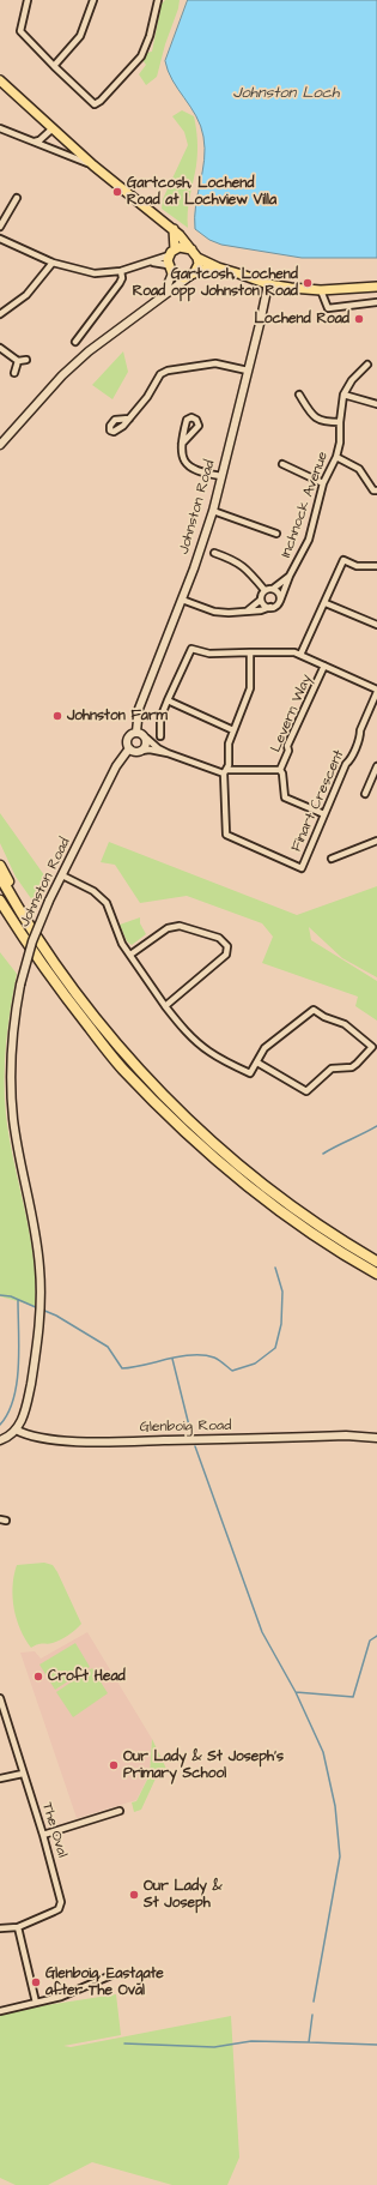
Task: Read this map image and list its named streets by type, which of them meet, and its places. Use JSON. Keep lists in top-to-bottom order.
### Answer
{
  "streets": {
    "main road": ["Johnston Road", "Glenboig Road"],
    "street": [
      "Inchnock Avenue",
      "Levern Way",
      "Finart Crescent",
      "The Oval"
    ]
  },
  "crossings": [
    ["Johnston Road", "Glenboig Road"],
    ["Levern Way", "Finart Crescent"]
  ],
  "water": ["Johnston Loch"],
  "places": [
    "Gartcosh, Lochend Road at Lochview Villa",
    "Gartcosh, Lochend Road opp Johnston Road",
    "Lochend Road",
    "Johnston Farm",
    "Croft Head",
    "Our Lady & St Joseph's Primary School",
    "Our Lady & St Joseph",
    "Glenboig, Eastgate after The Oval"
  ]
}
